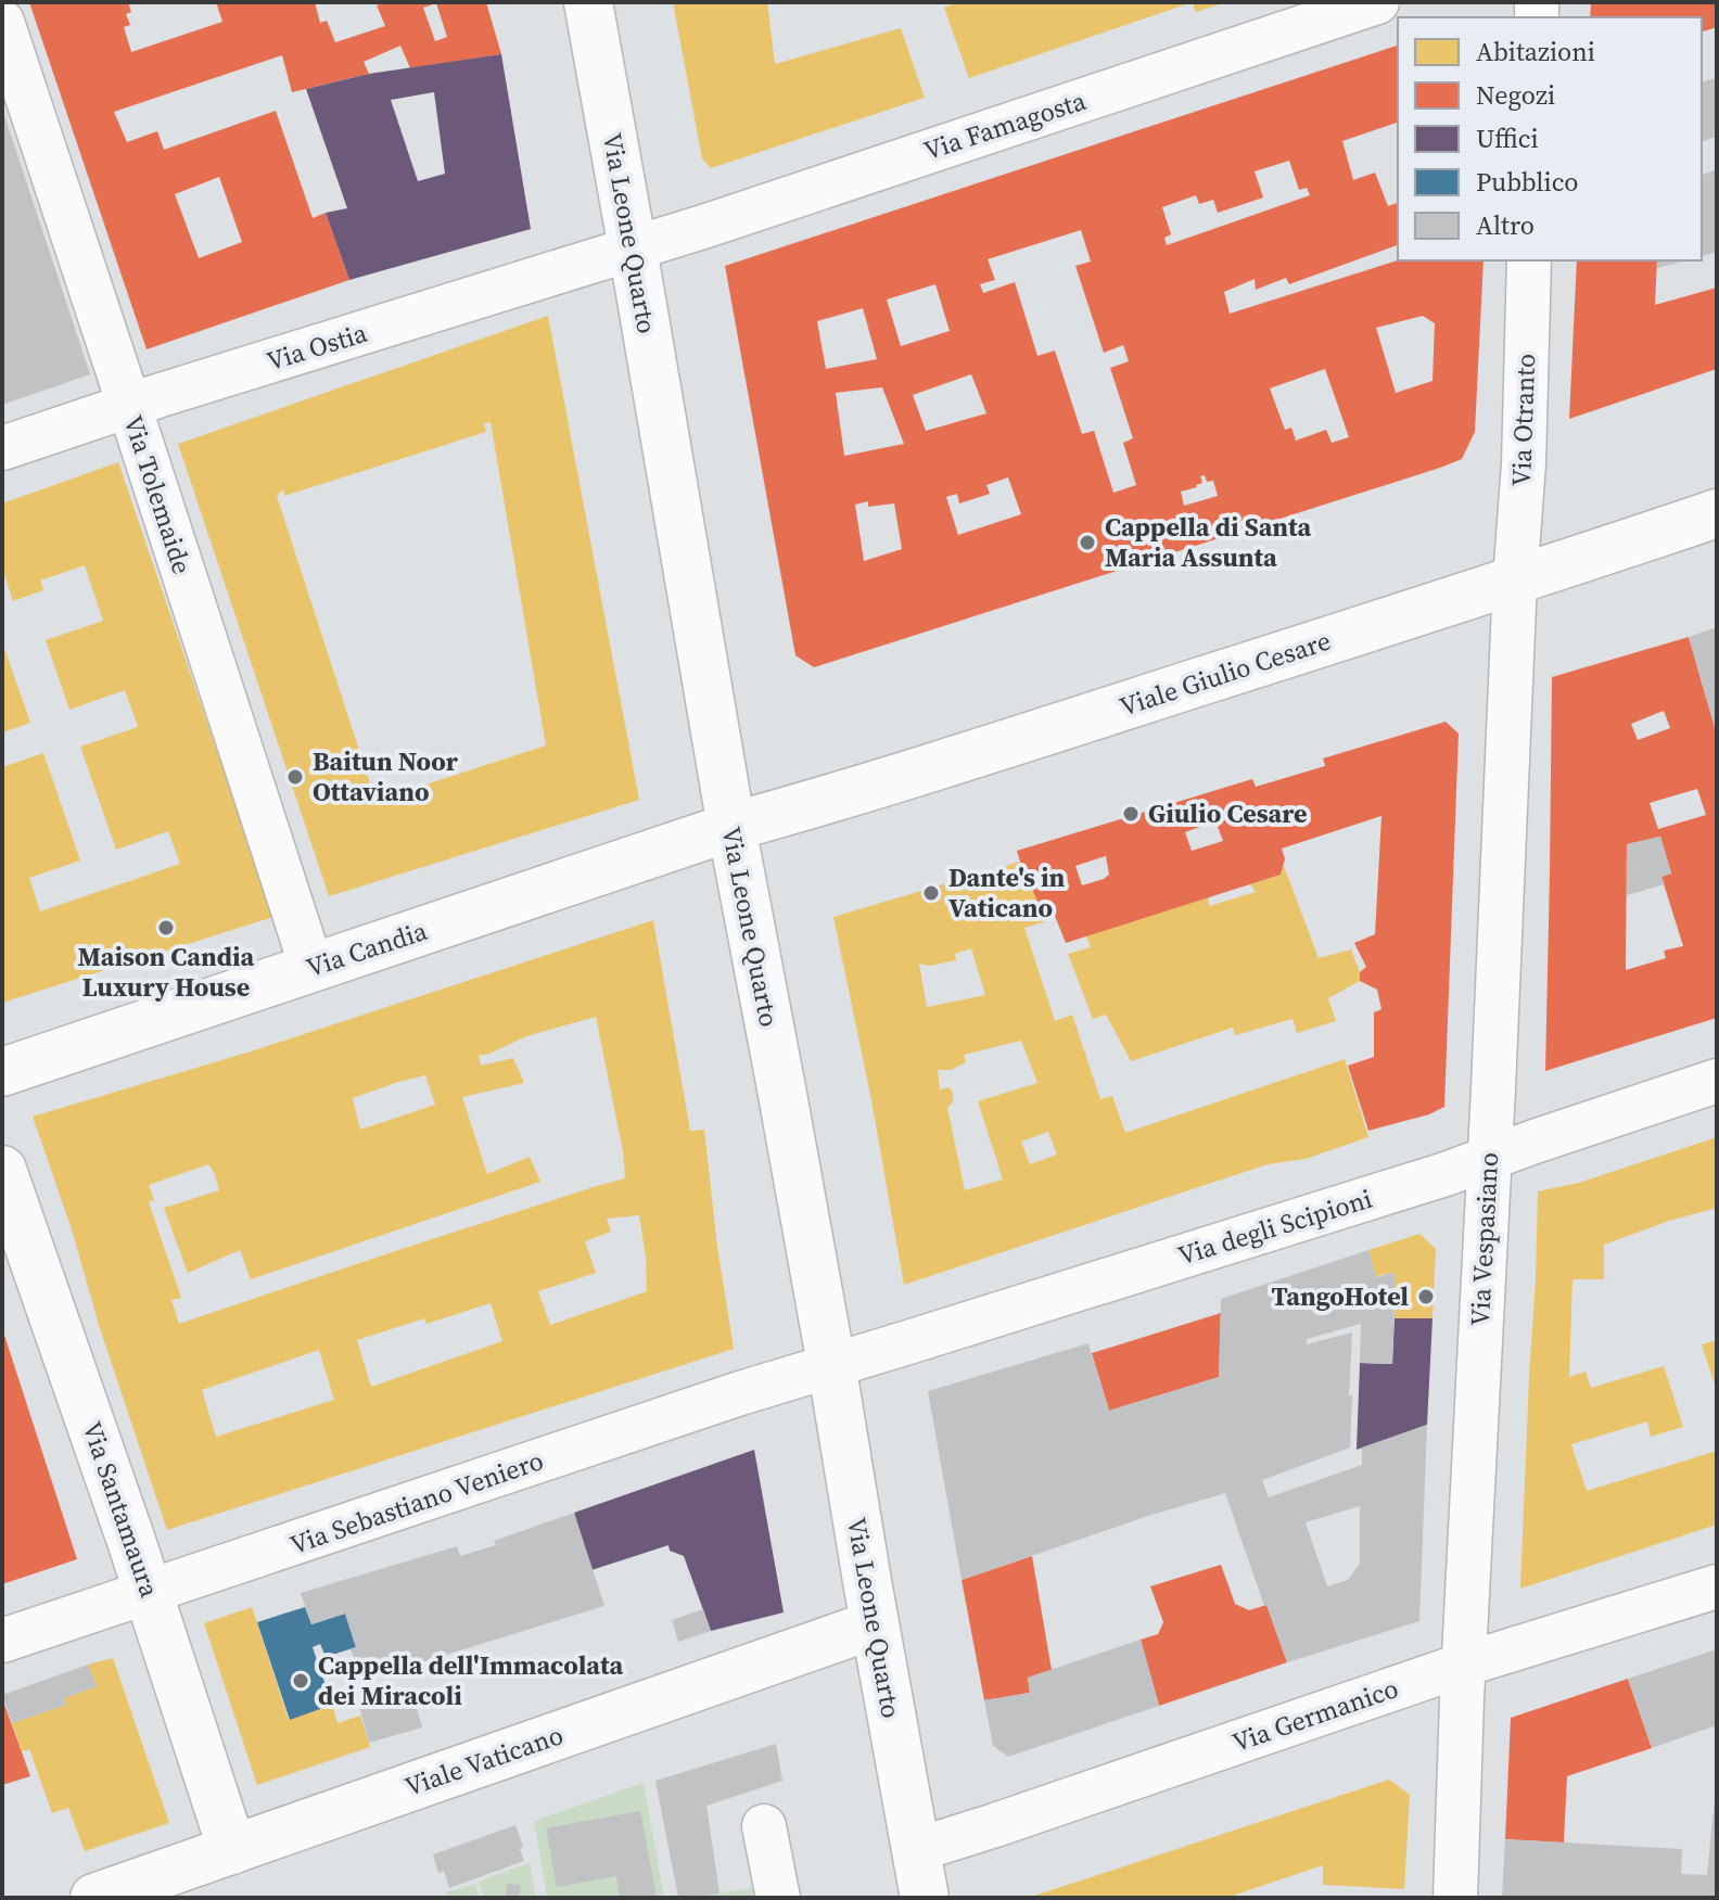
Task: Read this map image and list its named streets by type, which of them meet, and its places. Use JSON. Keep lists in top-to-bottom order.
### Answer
{
  "streets": {
    "main road": [
      "Via Leone Quarto",
      "Viale Giulio Cesare",
      "Via Candia",
      "Via Santamaura",
      "Viale Vaticano"
    ],
    "street": [
      "Via Famagosta",
      "Via Ostia",
      "Via Otranto",
      "Via Tolemaide",
      "Via degli Scipioni",
      "Via Vespasiano",
      "Via Sebastiano Veniero",
      "Via Germanico"
    ]
  },
  "crossings": [
    ["Via Famagosta", "Via Leone Quarto"],
    ["Via Famagosta", "Via Ostia"],
    ["Via Leone Quarto", "Via Ostia"],
    ["Via Leone Quarto", "Viale Giulio Cesare"],
    ["Via Leone Quarto", "Via Candia"],
    ["Via Leone Quarto", "Via degli Scipioni"],
    ["Via Leone Quarto", "Via Sebastiano Veniero"],
    ["Via Leone Quarto", "Via Germanico"],
    ["Via Leone Quarto", "Viale Vaticano"],
    ["Via Ostia", "Via Tolemaide"],
    ["Via Otranto", "Viale Giulio Cesare"],
    ["Via Otranto", "Via Vespasiano"],
    ["Via Tolemaide", "Via Candia"],
    ["Viale Giulio Cesare", "Via Candia"],
    ["Viale Giulio Cesare", "Via Vespasiano"],
    ["Via degli Scipioni", "Via Vespasiano"],
    ["Via degli Scipioni", "Via Sebastiano Veniero"],
    ["Via Vespasiano", "Via Germanico"],
    ["Via Sebastiano Veniero", "Via Santamaura"],
    ["Via Santamaura", "Viale Vaticano"]
  ],
  "places": [
    "Cappella di Santa Maria Assunta",
    "Baitun Noor Ottaviano",
    "Giulio Cesare",
    "Dante's in Vaticano",
    "Maison Candia Luxury House",
    "TangoHotel",
    "Cappella dell'Immacolata dei Miracoli"
  ],
  "legend": [
    "Abitazioni",
    "Negozi",
    "Uffici",
    "Pubblico",
    "Altro"
  ]
}
